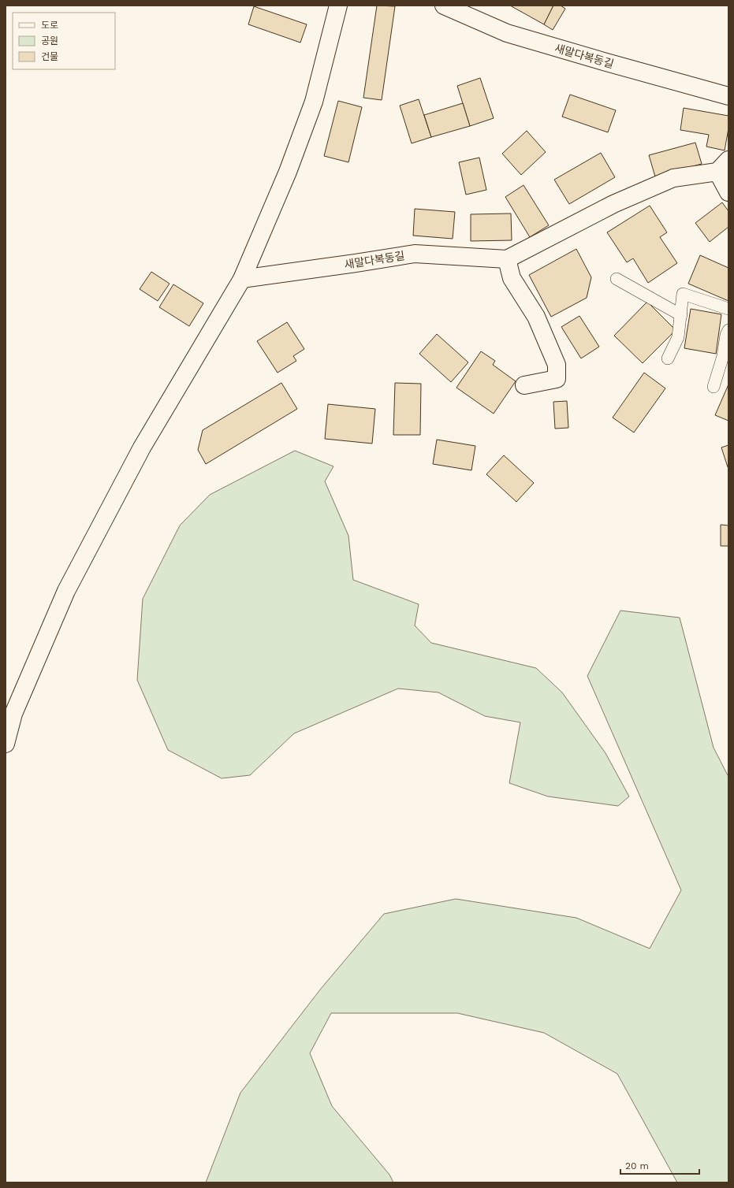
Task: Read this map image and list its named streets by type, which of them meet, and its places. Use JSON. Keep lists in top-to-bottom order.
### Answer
{
  "streets": {
    "street": ["새말다복동길"]
  },
  "legend": ["도로", "공원", "건물"],
  "scale_bar": "20 m"
}
